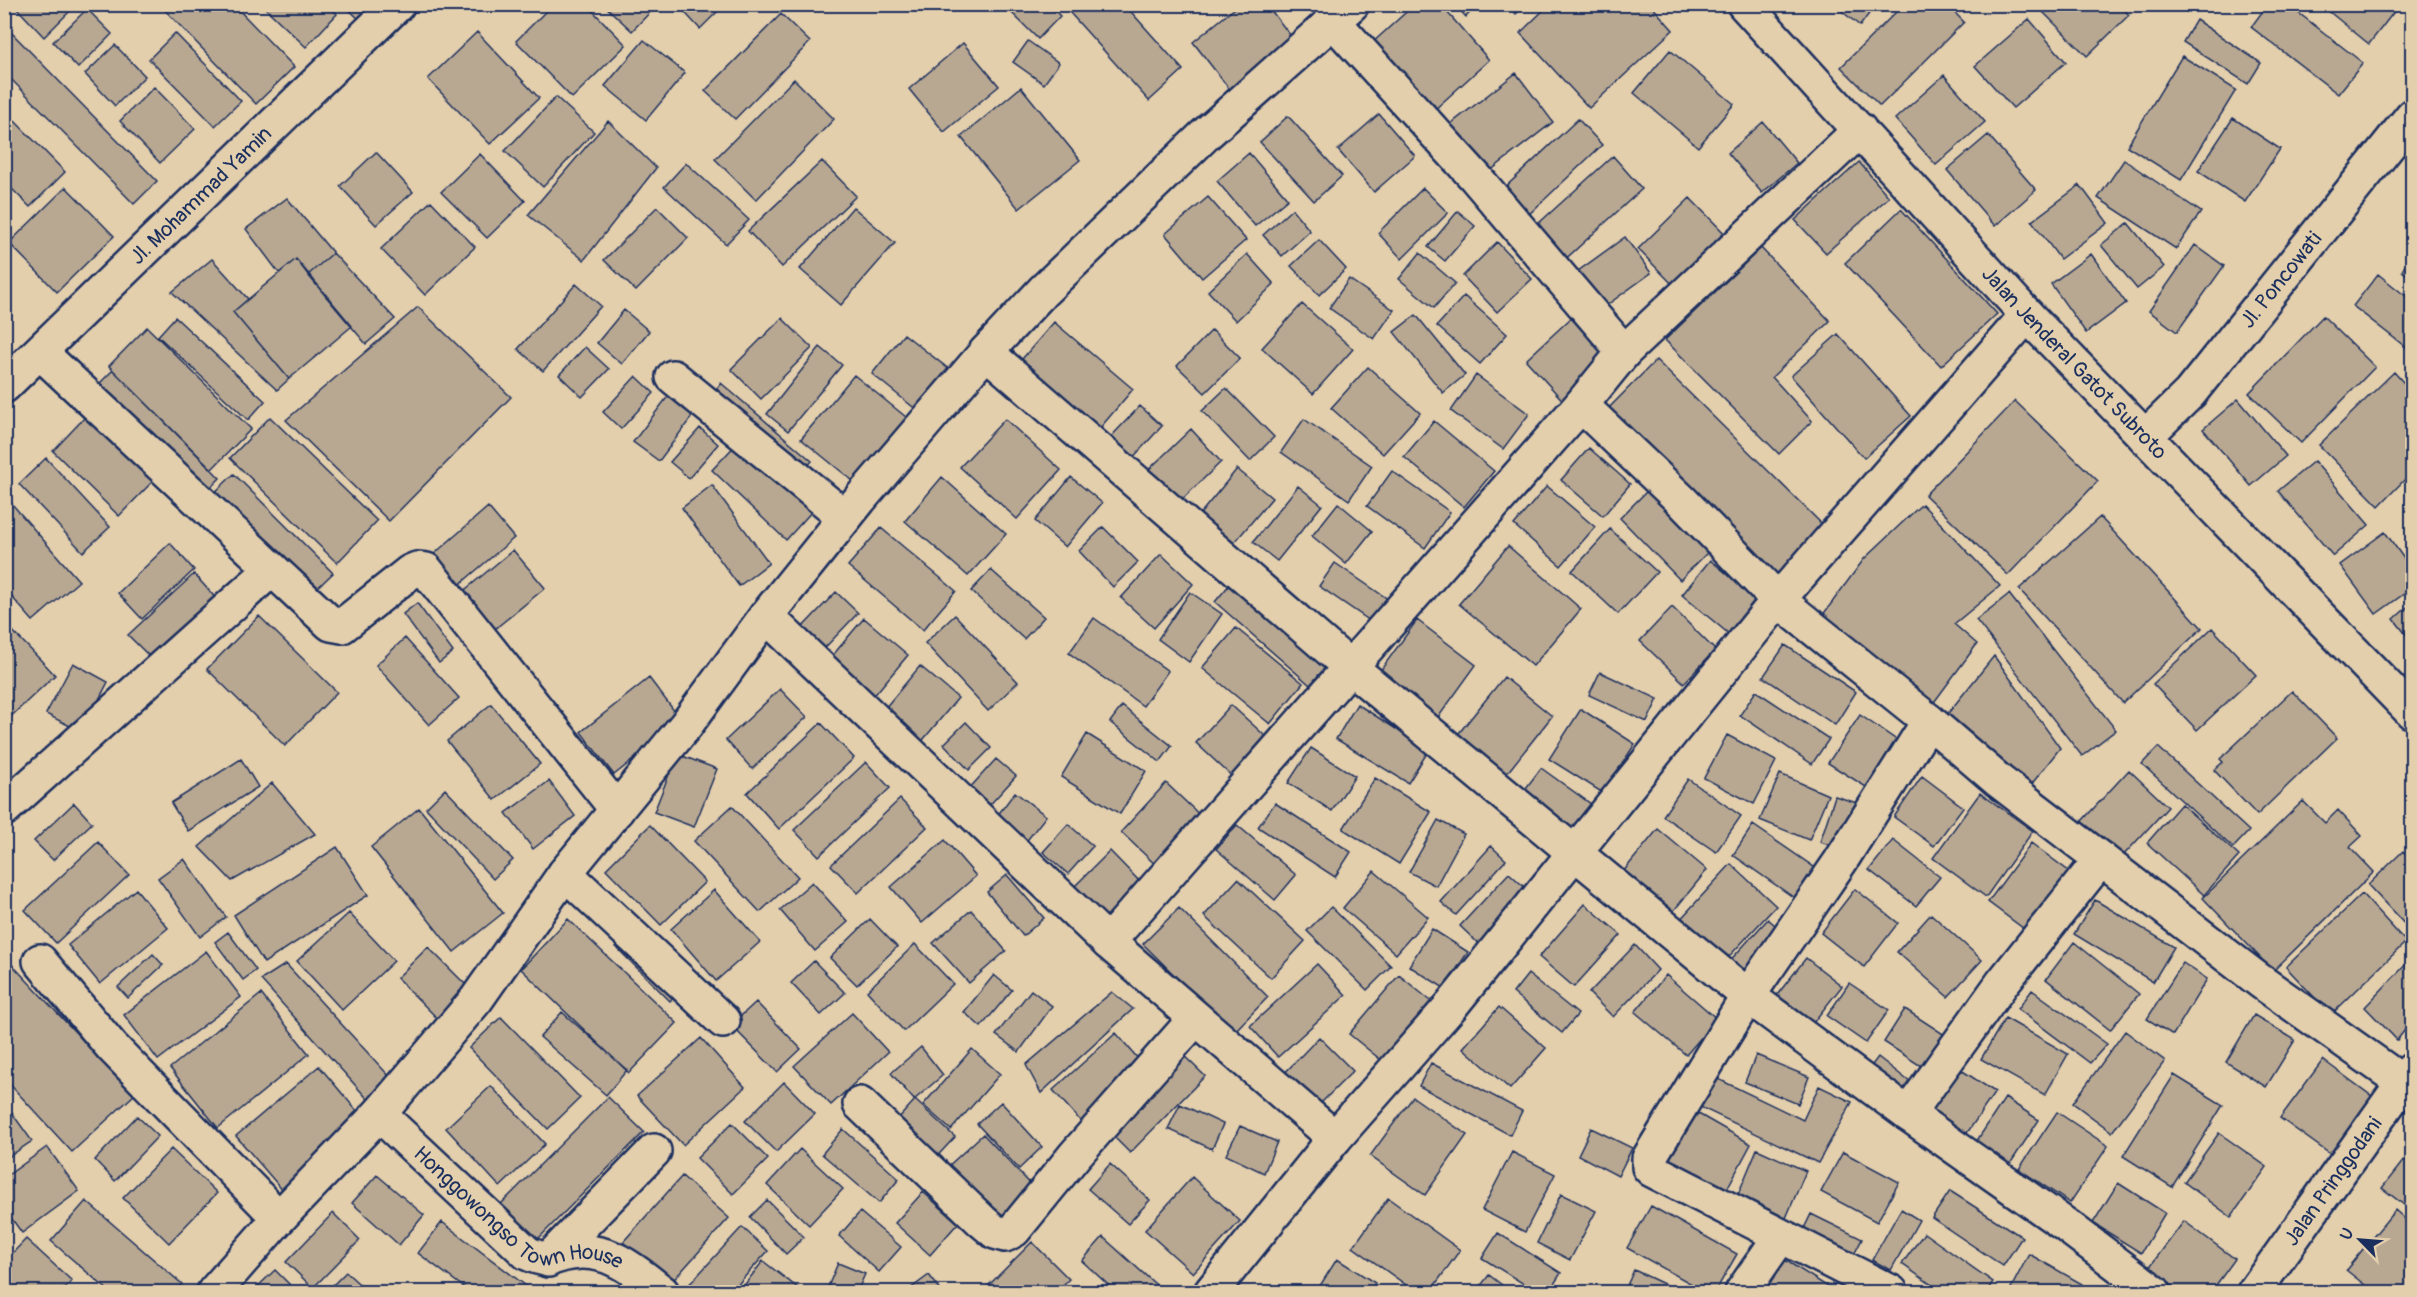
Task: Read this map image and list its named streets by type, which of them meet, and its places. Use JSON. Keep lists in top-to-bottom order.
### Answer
{
  "streets": {
    "street": [
      "Jl. Mohammad Yamin",
      "Jl. Poncowati",
      "Jalan Jenderal Gatot Subroto",
      "Jalan Pringgodani",
      "Honggowongso Town House"
    ]
  },
  "crossings": [
    ["Jl. Poncowati", "Jalan Jenderal Gatot Subroto"]
  ],
  "north": "top left"
}
